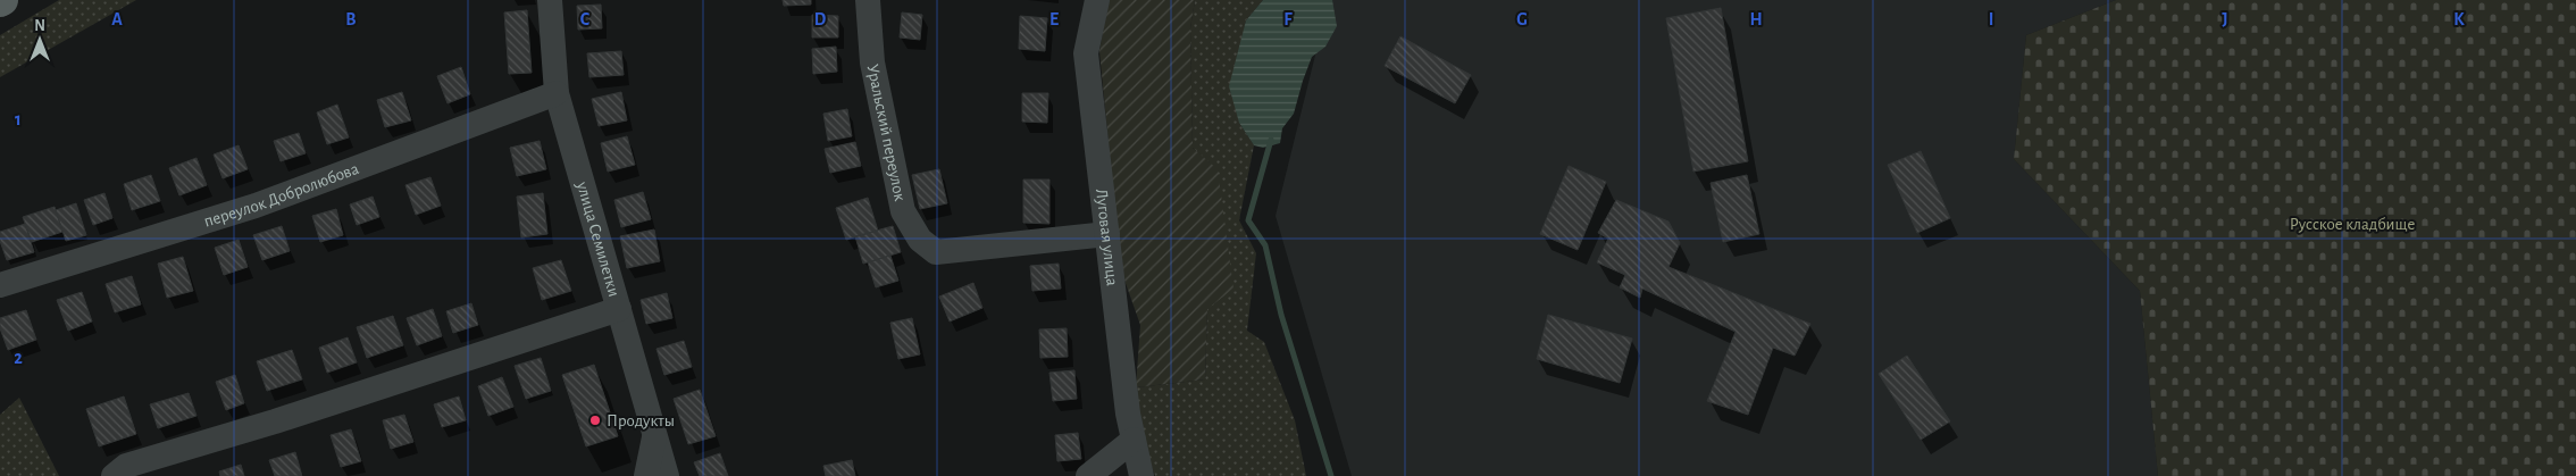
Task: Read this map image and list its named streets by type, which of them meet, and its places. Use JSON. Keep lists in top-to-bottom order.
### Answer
{
  "streets": {
    "street": [
      "Уральский переулок",
      "переулок Добролюбова",
      "Луговая улица",
      "улица Семилетки"
    ]
  },
  "crossings": [
    ["Уральский переулок", "Луговая улица"],
    ["переулок Добролюбова", "улица Семилетки"]
  ],
  "parks": ["Русское кладбище"],
  "places": ["Продукты"],
  "north": "top",
  "grid": {
    "columns": [
      "A",
      "B",
      "C",
      "D",
      "E",
      "F",
      "G",
      "H",
      "I",
      "J",
      "K"
    ],
    "rows": ["1", "2"]
  }
}
